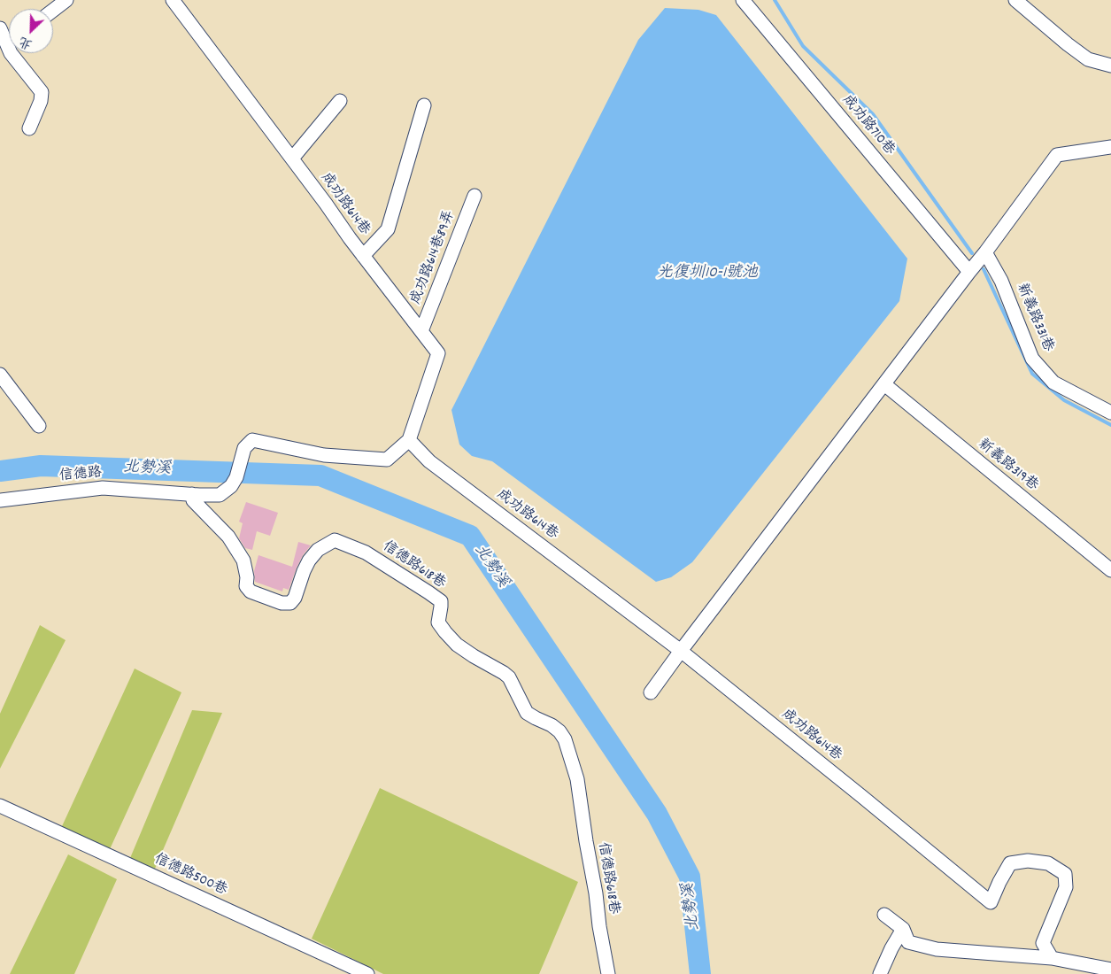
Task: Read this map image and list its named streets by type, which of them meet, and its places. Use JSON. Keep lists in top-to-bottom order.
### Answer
{
  "streets": {
    "street": [
      "成功路710巷",
      "成功路614巷",
      "成功路614巷89弄",
      "新義路331巷",
      "新義路319巷",
      "信德路",
      "信德路618巷",
      "信德路500巷"
    ]
  },
  "crossings": [
    ["成功路614巷", "成功路614巷89弄"],
    ["成功路614巷", "信德路"],
    ["信德路", "信德路618巷"]
  ],
  "water": ["光復圳10-1號池", "北勢溪"],
  "north": "bottom left"
}
